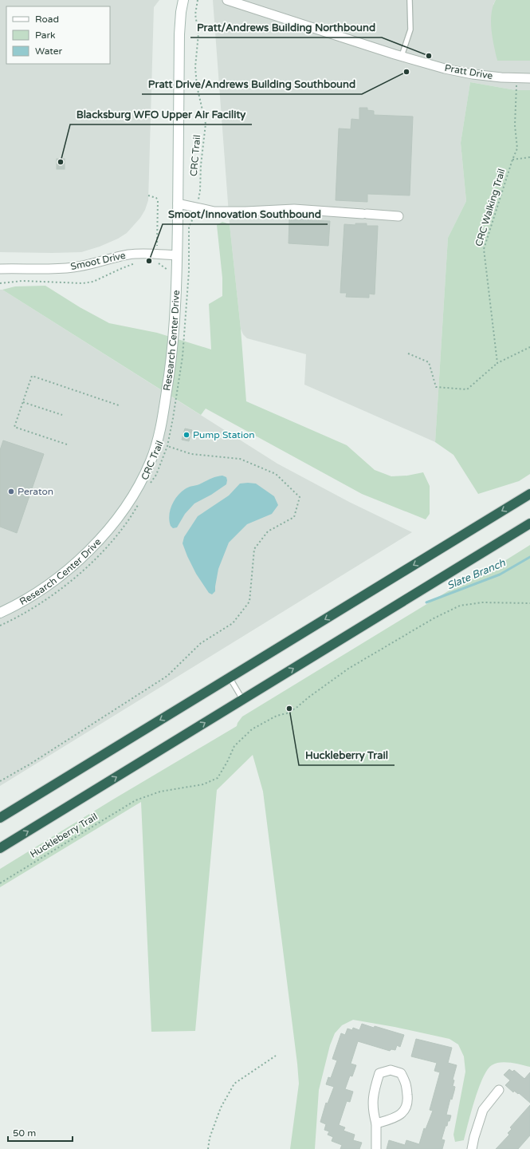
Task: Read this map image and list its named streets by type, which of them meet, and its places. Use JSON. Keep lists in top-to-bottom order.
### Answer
{
  "streets": {
    "main road": ["Research Center Drive"],
    "street": ["Pratt Drive", "Smoot Drive"],
    "path": ["CRC Trail", "CRC Walking Trail", "Huckleberry Trail"]
  },
  "crossings": [
    ["Pratt Drive", "CRC Walking Trail"],
    ["Smoot Drive", "Research Center Drive"]
  ],
  "water": ["Slate Branch"],
  "places": [
    "Pratt/Andrews Building Northbound",
    "Pratt Drive/Andrews Building Southbound",
    "Blacksburg WFO Upper Air Facility",
    "Smoot/Innovation Southbound",
    "Pump Station",
    "Peraton",
    "Huckleberry Trail"
  ],
  "legend": ["Road", "Park", "Water"],
  "scale_bar": "50 m"
}
